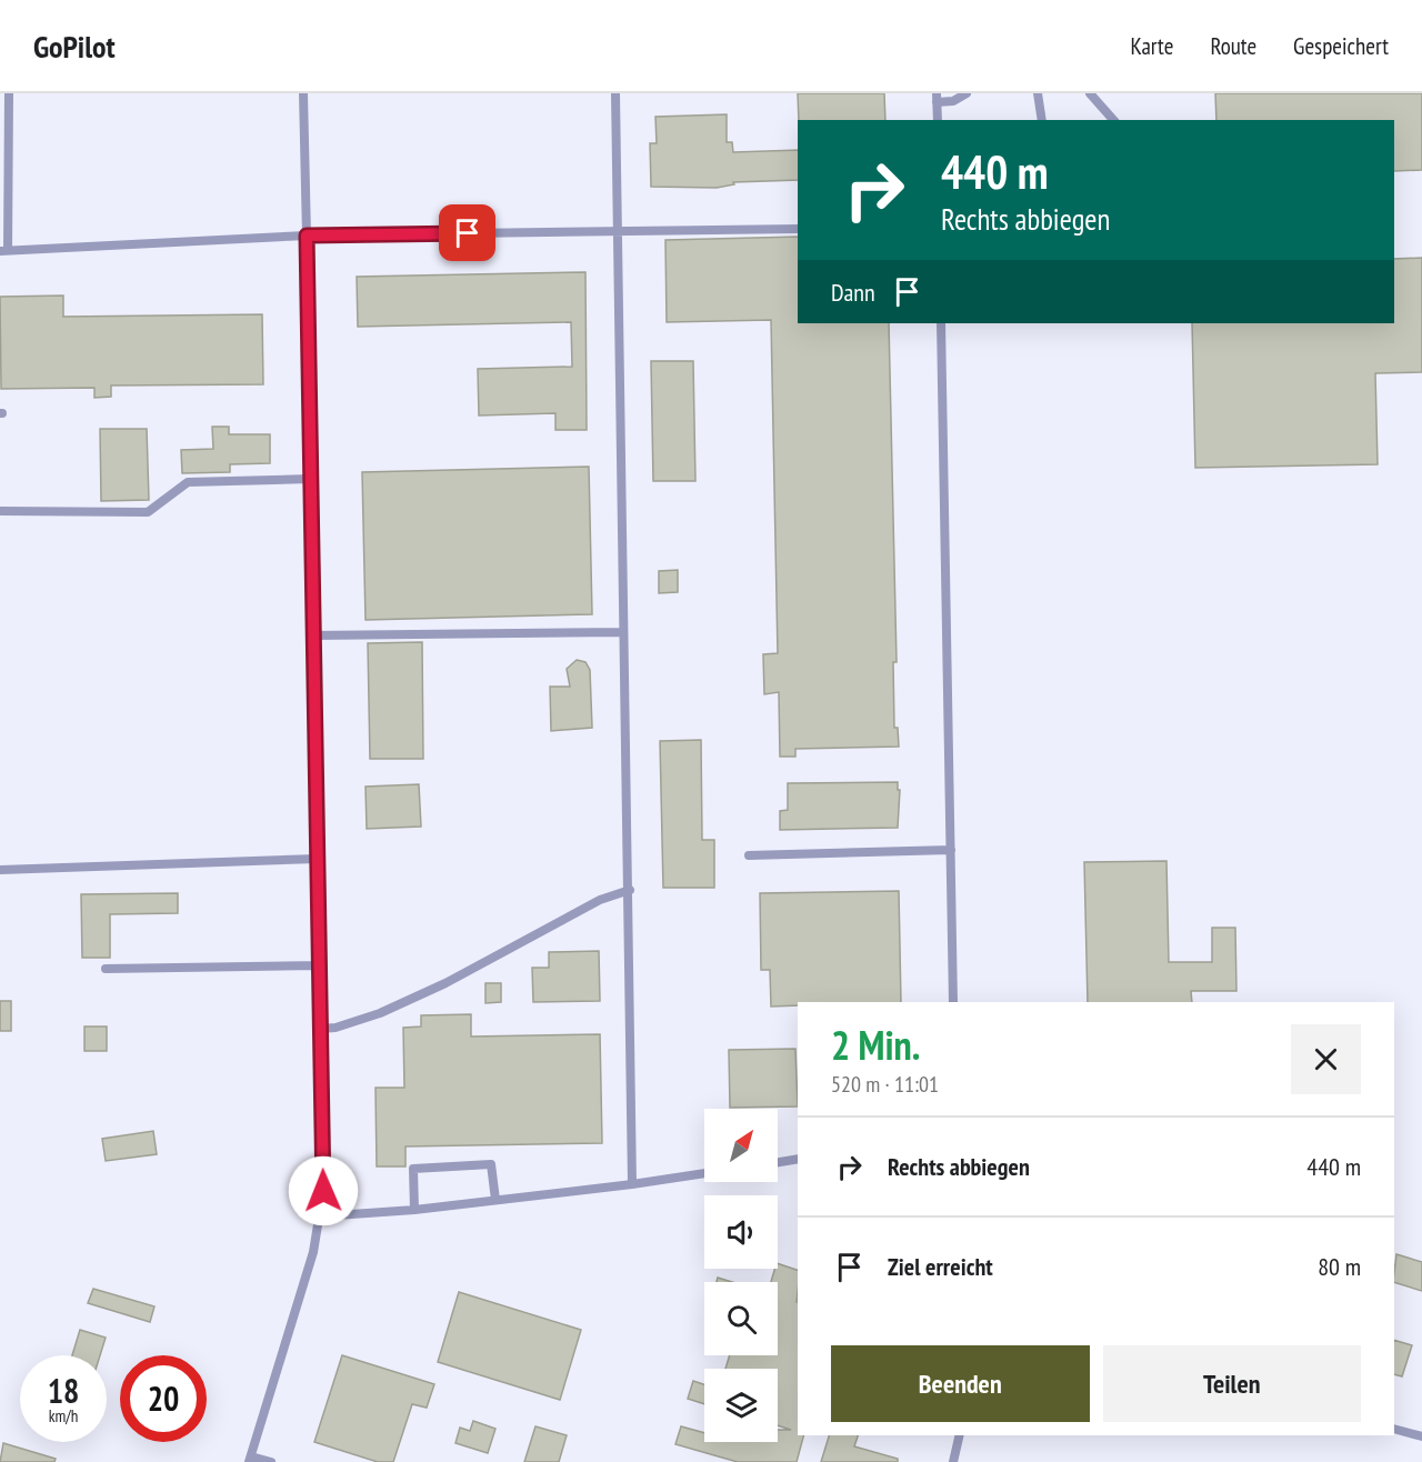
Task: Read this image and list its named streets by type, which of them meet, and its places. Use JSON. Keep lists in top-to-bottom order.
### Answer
{
  "north": "top right",
  "page": {
    "header": "GoPilot",
    "nav": ["Karte", "Route", "Gespeichert"],
    "turn": ["440 m", "Rechts abbiegen"],
    "then": "Dann",
    "heading": ["2 Min.", "520 m · 11:01"],
    "list": [
      {
        "name": "Rechts abbiegen",
        "value": "440 m"
      },
      {
        "name": "Ziel erreicht",
        "value": "80 m"
      }
    ],
    "buttons": ["Beenden", "Teilen"],
    "speed": "18 km/h",
    "limit": "20"
  }
}
